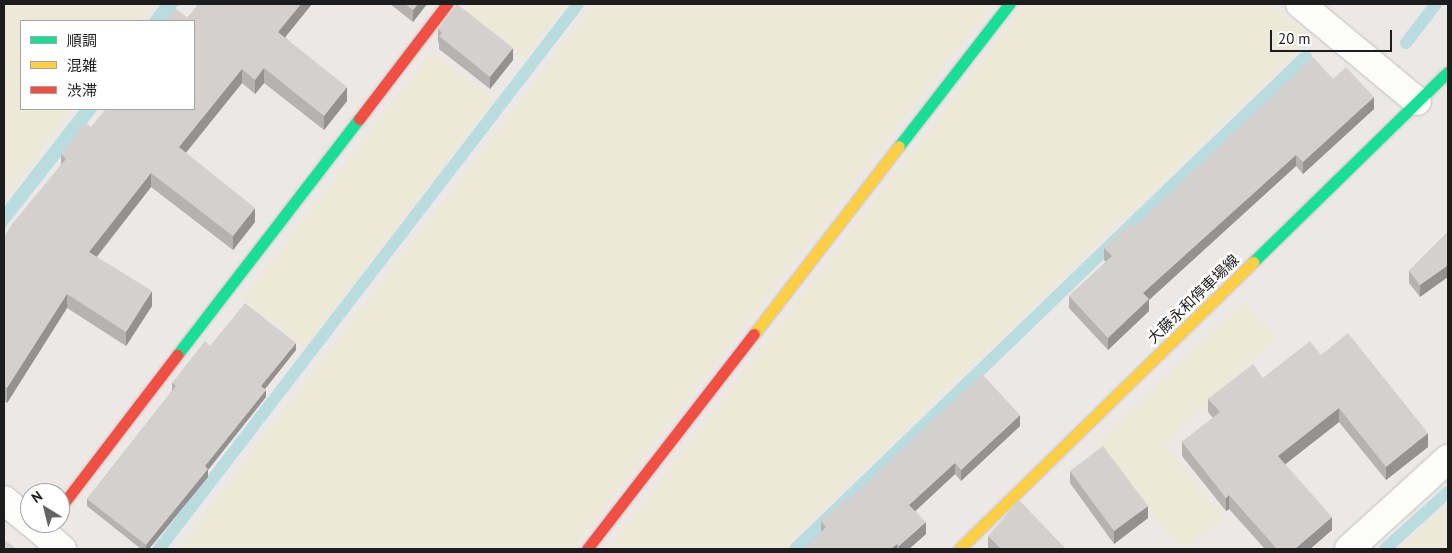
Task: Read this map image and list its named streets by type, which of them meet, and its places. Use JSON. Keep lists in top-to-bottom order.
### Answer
{
  "streets": {
    "street": ["大藤永和停車場線"]
  },
  "legend": ["順調", "混雑", "渋滞"],
  "scale_bar": "20 m",
  "north": "top left"
}
